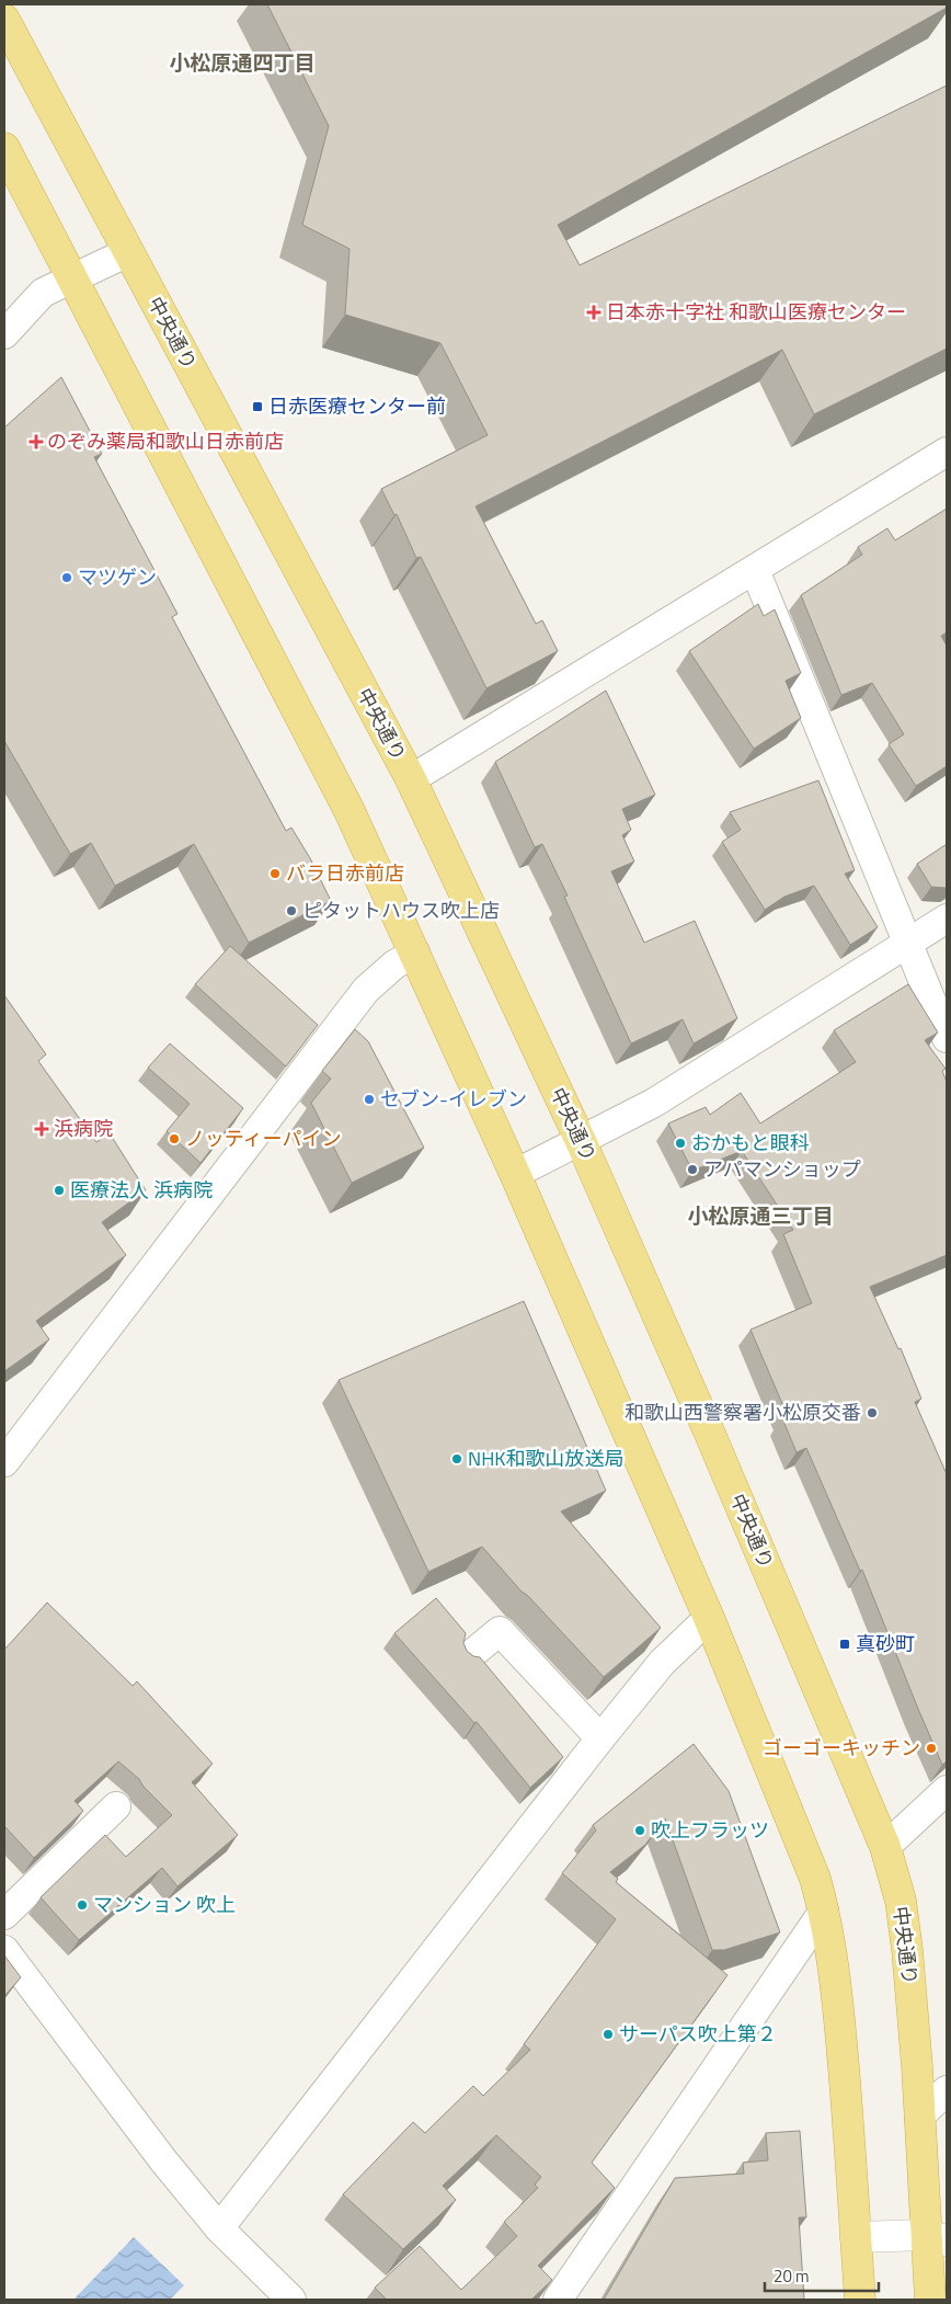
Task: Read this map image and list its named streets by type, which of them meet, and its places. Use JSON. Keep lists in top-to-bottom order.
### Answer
{
  "streets": {
    "highway": ["中央通り"]
  },
  "districts": ["小松原通四丁目", "小松原通三丁目"],
  "places": {
    "health": ["日本赤十字社 和歌山医療センター", "のぞみ薬局和歌山日赤前店", "浜病院"],
    "transit": ["日赤医療センター前", "真砂町"],
    "other": [
      "マツゲン",
      "バラ日赤前店",
      "ピタットハウス吹上店",
      "セブン-イレブン",
      "ノッティーパイン",
      "おかもと眼科",
      "アパマンショップ",
      "医療法人 浜病院",
      "和歌山西警察署小松原交番",
      "NHK和歌山放送局",
      "ゴーゴーキッチン",
      "吹上フラッツ",
      "マンション 吹上",
      "サーパス吹上第２"
    ]
  },
  "scale_bar": "20 m"
}
